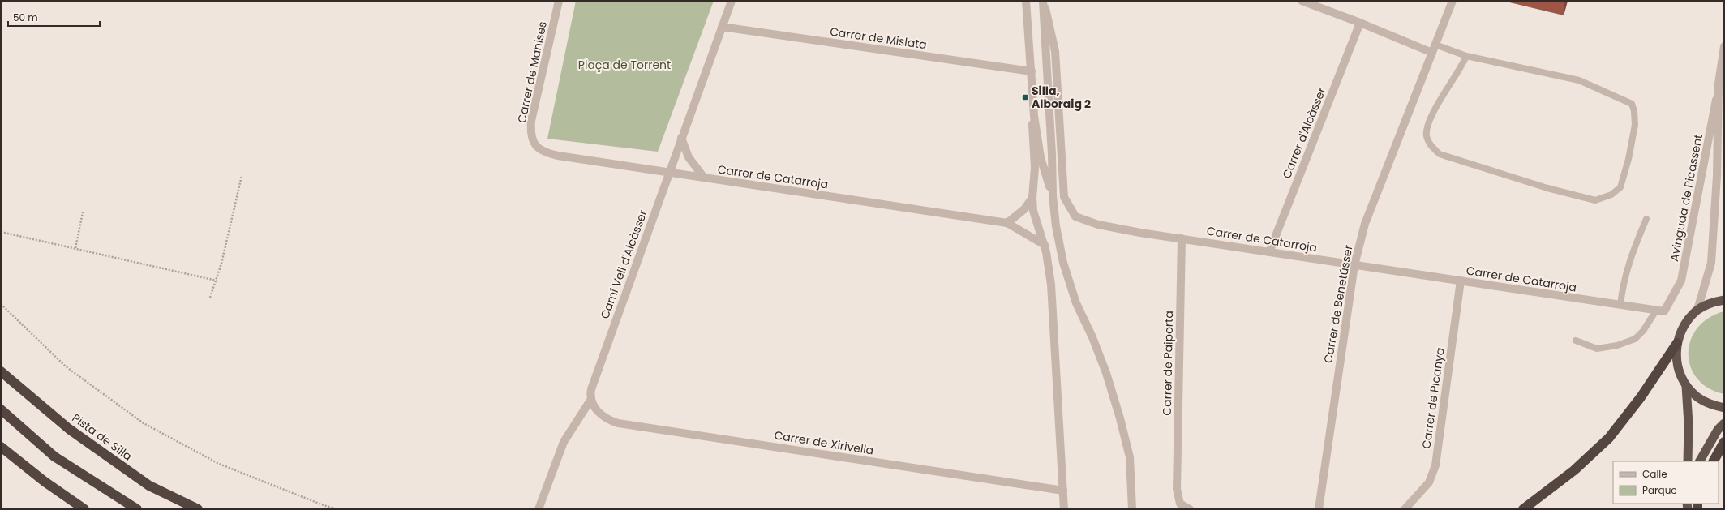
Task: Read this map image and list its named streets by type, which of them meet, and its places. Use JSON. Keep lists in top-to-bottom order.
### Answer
{
  "streets": {
    "highway": ["Pista de Silla"],
    "street": [
      "Carrer de Mislata",
      "Carrer de Manises",
      "Carrer d'Alcàsser",
      "Carrer de Catarroja",
      "Avinguda de Picassent",
      "Camí Vell d'Alcàsser",
      "Carrer de Benetússer",
      "Carrer de Paiporta",
      "Carrer de Picanya",
      "Carrer de Xirivella"
    ]
  },
  "crossings": [
    ["Carrer de Mislata", "Camí Vell d'Alcàsser"],
    ["Carrer de Manises", "Carrer de Catarroja"],
    ["Carrer d'Alcàsser", "Carrer de Catarroja"],
    ["Carrer de Catarroja", "Avinguda de Picassent"],
    ["Carrer de Catarroja", "Camí Vell d'Alcàsser"],
    ["Carrer de Catarroja", "Carrer de Benetússer"],
    ["Carrer de Catarroja", "Carrer de Paiporta"],
    ["Carrer de Catarroja", "Carrer de Picanya"],
    ["Camí Vell d'Alcàsser", "Carrer de Xirivella"]
  ],
  "parks": ["Plaça de Torrent"],
  "places": {
    "transit": ["Silla, Alboraig 2"]
  },
  "legend": ["Calle", "Parque"],
  "scale_bar": "50 m"
}
